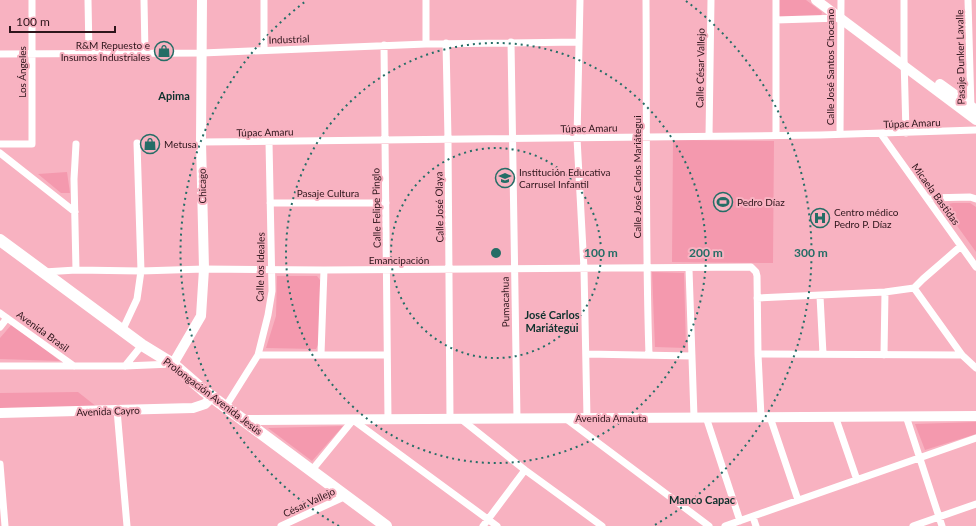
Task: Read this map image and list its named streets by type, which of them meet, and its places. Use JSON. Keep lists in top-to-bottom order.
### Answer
{
  "streets": {
    "main road": ["Prolongación Avenida Jesús"],
    "street": [
      "Industrial",
      "Pasaje Dunker Lavalle",
      "Calle José Santos Chocano",
      "Calle César Vallejo",
      "Los Ángeles",
      "Túpac Amaru",
      "Calle José Carlos Mariátegui",
      "Chicago",
      "Pasaje Cultura",
      "Micaela Bastidas",
      "Calle José Olaya",
      "Calle Felipe Pinglo",
      "Emancipación",
      "Calle los Ideales",
      "Pumacahua",
      "Avenida Brasil",
      "Avenida Cayro",
      "Avenida Amauta",
      "César Vallejo"
    ]
  },
  "crossings": [
    ["Industrial", "Los Ángeles"],
    ["Industrial", "Chicago"],
    ["Industrial", "Calle José Olaya"],
    ["Industrial", "Calle Felipe Pinglo"],
    ["Industrial", "Pumacahua"],
    ["Calle José Santos Chocano", "Túpac Amaru"],
    ["Calle César Vallejo", "Túpac Amaru"],
    ["Túpac Amaru", "Calle José Carlos Mariátegui"],
    ["Túpac Amaru", "Chicago"],
    ["Túpac Amaru", "Micaela Bastidas"],
    ["Túpac Amaru", "Calle José Olaya"],
    ["Túpac Amaru", "Calle Felipe Pinglo"],
    ["Túpac Amaru", "Calle los Ideales"],
    ["Túpac Amaru", "Pumacahua"],
    ["Calle José Carlos Mariátegui", "Emancipación"],
    ["Chicago", "Emancipación"],
    ["Chicago", "Prolongación Avenida Jesús"],
    ["Pasaje Cultura", "Calle Felipe Pinglo"],
    ["Pasaje Cultura", "Calle los Ideales"],
    ["Calle José Olaya", "Emancipación"],
    ["Calle José Olaya", "Avenida Amauta"],
    ["Calle Felipe Pinglo", "Emancipación"],
    ["Calle Felipe Pinglo", "Avenida Amauta"],
    ["Emancipación", "Calle los Ideales"],
    ["Emancipación", "Pumacahua"],
    ["Emancipación", "Prolongación Avenida Jesús"],
    ["Calle los Ideales", "Prolongación Avenida Jesús"],
    ["Pumacahua", "Avenida Amauta"],
    ["Prolongación Avenida Jesús", "Avenida Cayro"],
    ["Prolongación Avenida Jesús", "Avenida Amauta"],
    ["Prolongación Avenida Jesús", "César Vallejo"]
  ],
  "districts": ["Apima", "José Carlos Mariátegui", "Manco Capac"],
  "places": {
    "shop": ["R&M Repuesto e Insumos Industriales", "Metusa"],
    "school or university": ["Institución Educativa Carrusel Infantil"],
    "sports": ["Pedro Díaz"],
    "hospital": ["Centro médico Pedro P. Díaz"]
  },
  "scale_bar": "100 m",
  "rings": ["100 m", "200 m", "300 m"]
}
